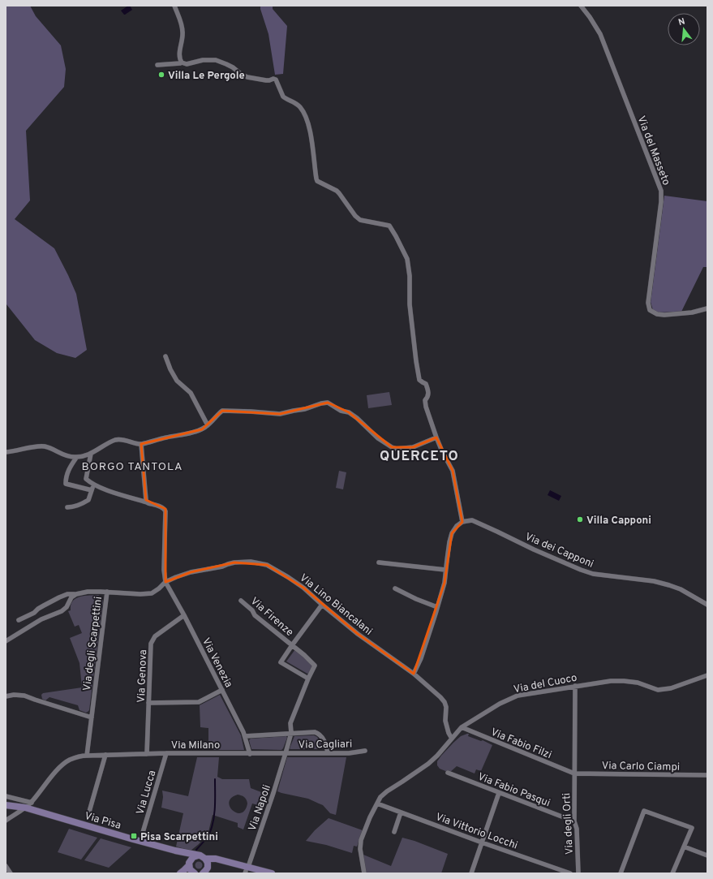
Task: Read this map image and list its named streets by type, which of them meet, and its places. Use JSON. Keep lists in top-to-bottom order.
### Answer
{
  "streets": {
    "main road": ["Via Pisa"],
    "street": [
      "Via del Masseto",
      "Via dei Capponi",
      "Via Lino Biancalani",
      "Via Firenze",
      "Via degli Scarpettini",
      "Via Venezia",
      "Via Genova",
      "Via del Cuoco",
      "Via Fabio Filzi",
      "Via Cagliari",
      "Via Milano",
      "Via Carlo Ciampi",
      "Via Fabio Pasqui",
      "Via Lucca",
      "Via Napoli",
      "Via degli Orti",
      "Via Vittorio Locchi"
    ]
  },
  "crossings": [
    ["Via Lino Biancalani", "Via degli Scarpettini"],
    ["Via Lino Biancalani", "Via Venezia"],
    ["Via Lino Biancalani", "Via del Cuoco"],
    ["Via Firenze", "Via Napoli"],
    ["Via Venezia", "Via Genova"],
    ["Via Venezia", "Via Milano"],
    ["Via Genova", "Via Milano"],
    ["Via del Cuoco", "Via Fabio Filzi"],
    ["Via del Cuoco", "Via degli Orti"],
    ["Via del Cuoco", "Via Vittorio Locchi"],
    ["Via Fabio Filzi", "Via Carlo Ciampi"],
    ["Via Fabio Filzi", "Via degli Orti"],
    ["Via Cagliari", "Via Milano"],
    ["Via Cagliari", "Via Napoli"],
    ["Via Milano", "Via Lucca"],
    ["Via Milano", "Via Napoli"],
    ["Via Carlo Ciampi", "Via degli Orti"],
    ["Via Fabio Pasqui", "Via degli Orti"],
    ["Via Napoli", "Via Pisa"]
  ],
  "districts": ["QUERCETO", "BORGO TANTOLA"],
  "places": {
    "other": ["Villa Le Pergole", "Villa Capponi"],
    "transit": ["Pisa Scarpettini"]
  },
  "north": "top"
}
